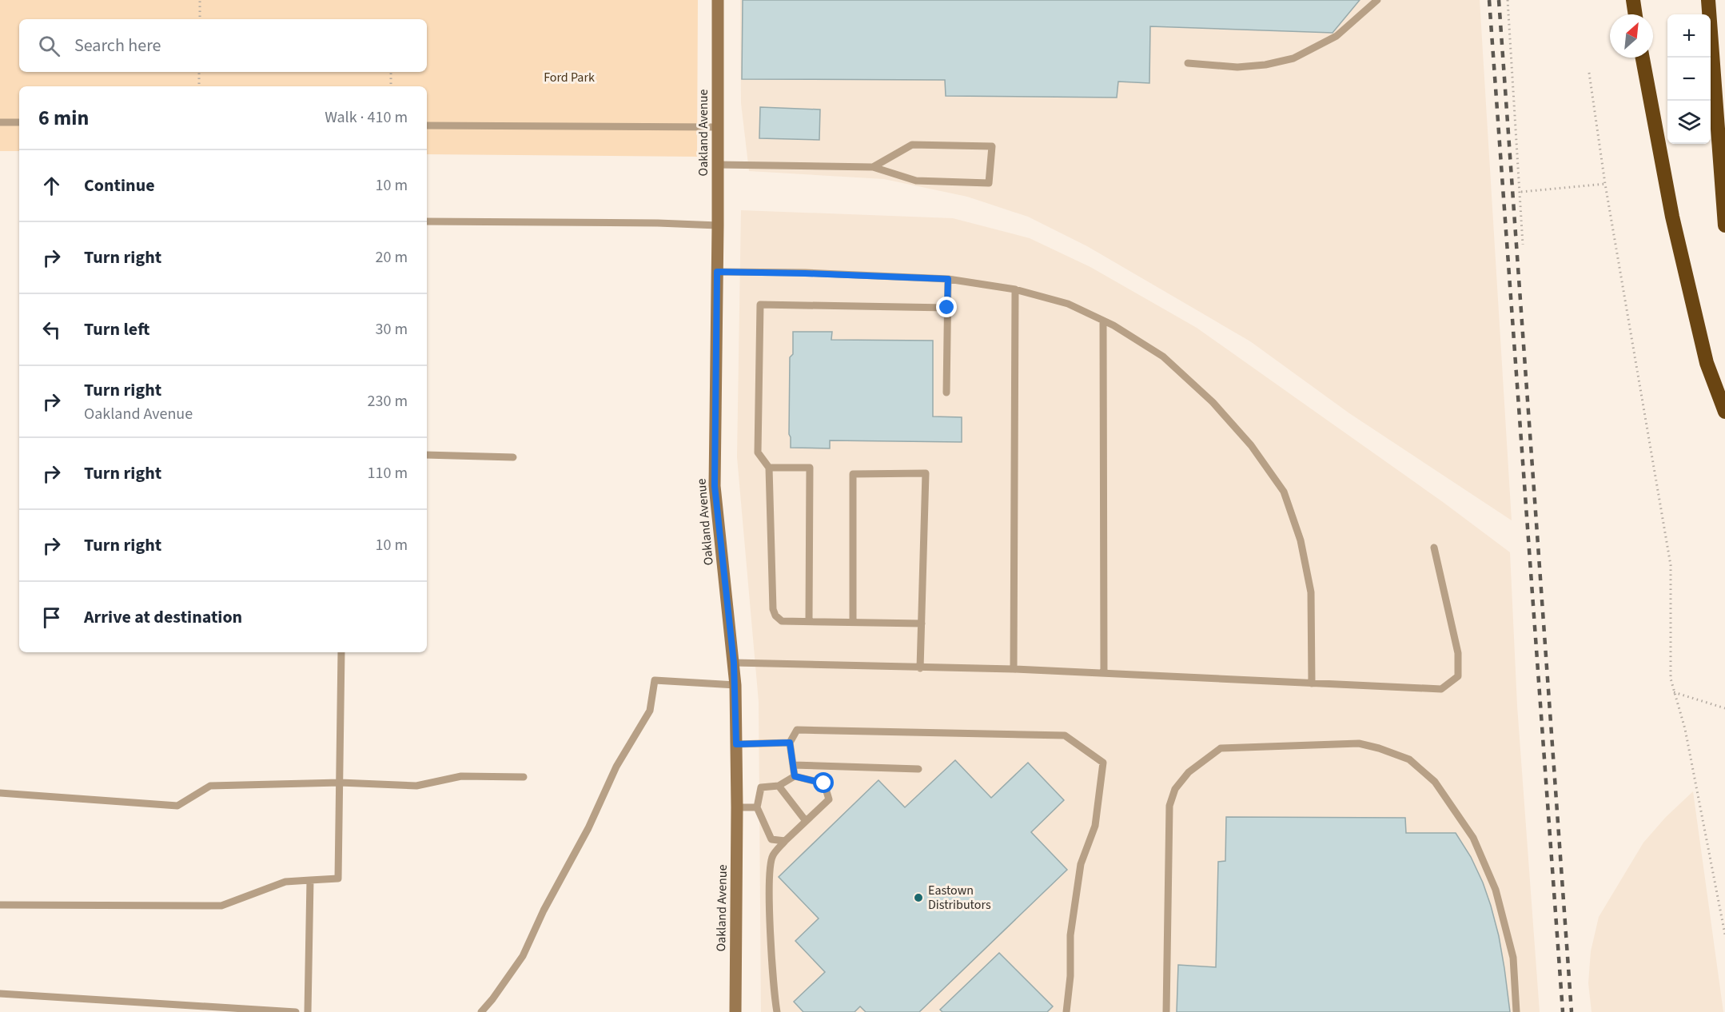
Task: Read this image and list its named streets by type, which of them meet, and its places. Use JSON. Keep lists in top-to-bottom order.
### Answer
{
  "streets": {
    "street": ["Oakland Avenue"]
  },
  "parks": ["Ford Park"],
  "places": ["Eastown Distributors"],
  "north": "top right",
  "page": {
    "map_buttons": ["+", "−"],
    "search": "Search here",
    "heading": ["6 min", "Walk · 410 m"],
    "list": [
      ["Continue", "10 m"],
      ["Turn right", "20 m"],
      ["Turn left", "30 m"],
      ["Turn right", "Oakland Avenue", "230 m"],
      ["Turn right", "110 m"],
      ["Turn right", "10 m"],
      "Arrive at destination"
    ]
  }
}
